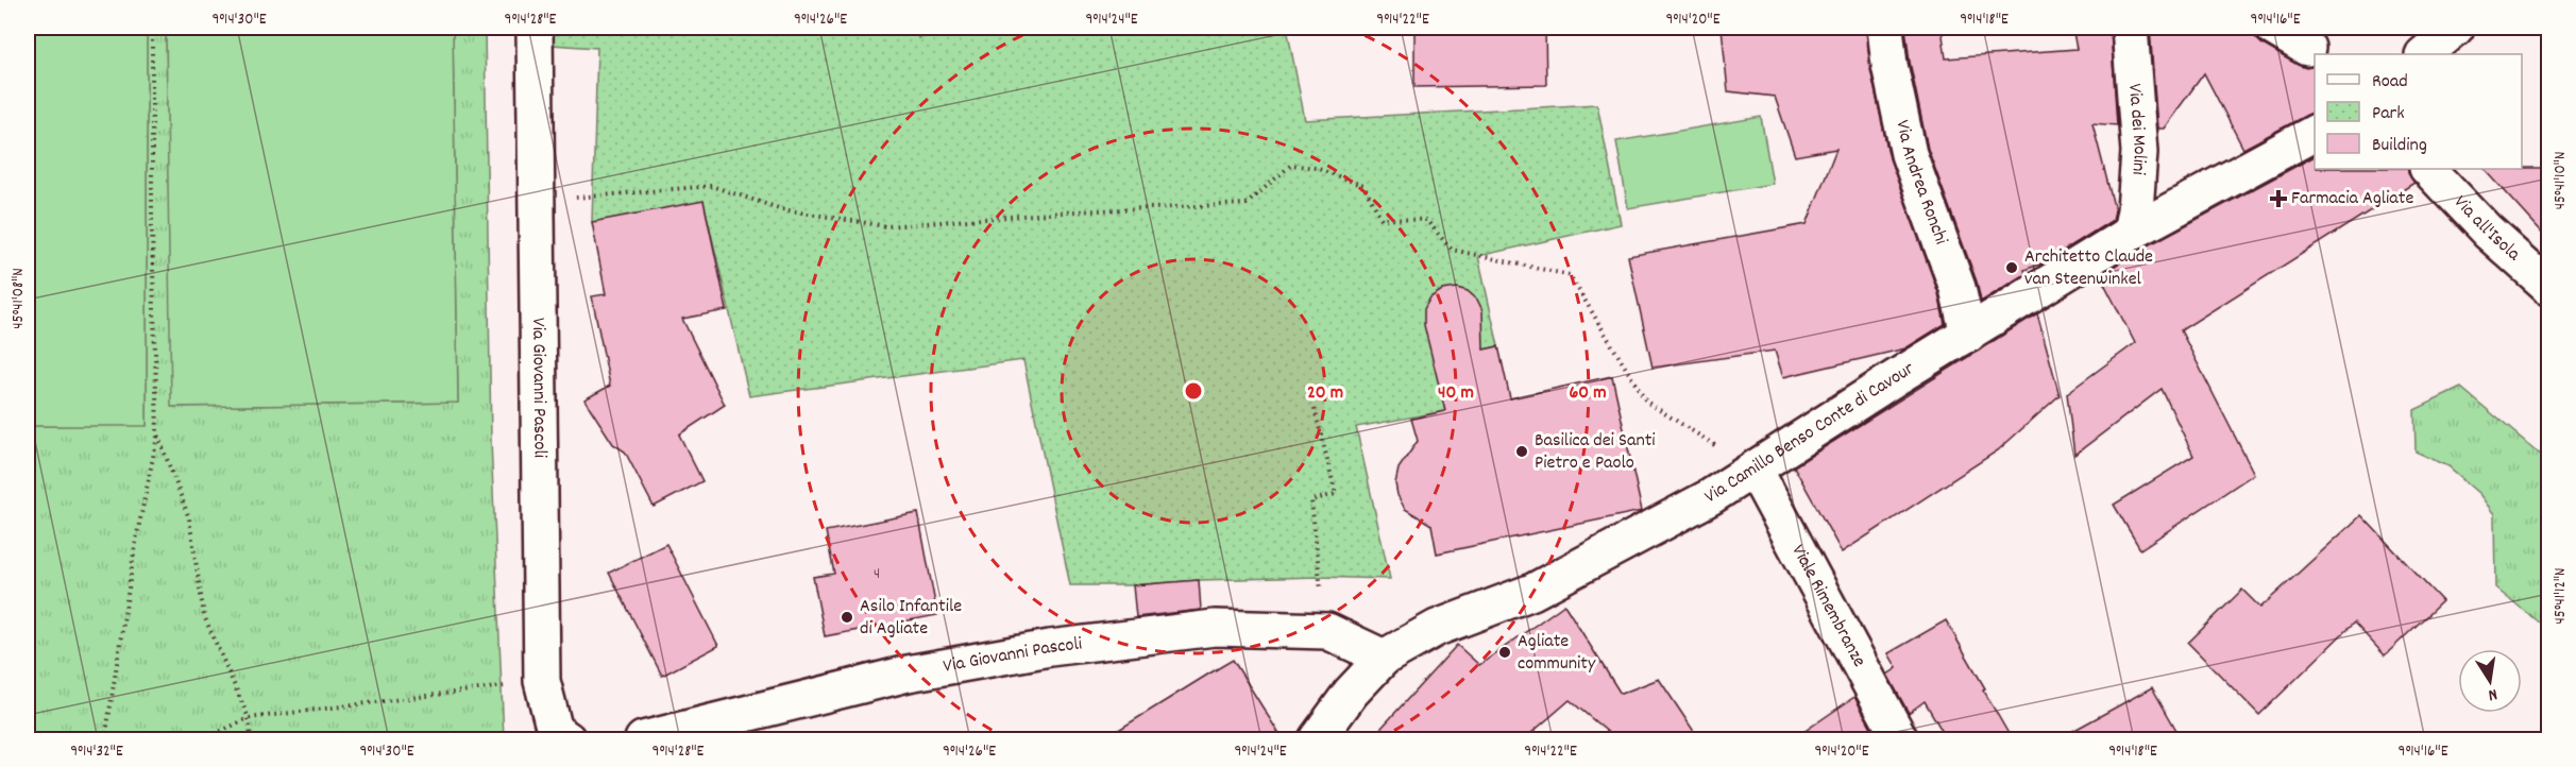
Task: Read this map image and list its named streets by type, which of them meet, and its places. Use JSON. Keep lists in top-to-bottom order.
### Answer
{
  "streets": {
    "street": [
      "Via dei Molini",
      "Via Andrea Ronchi",
      "Via all'Isola",
      "Via Giovanni Pascoli",
      "Via Camillo Benso Conte di Cavour",
      "Viale Rimembranze"
    ]
  },
  "crossings": [
    ["Via dei Molini", "Via Camillo Benso Conte di Cavour"],
    ["Via Andrea Ronchi", "Via Camillo Benso Conte di Cavour"],
    ["Via Giovanni Pascoli", "Via Camillo Benso Conte di Cavour"],
    ["Via Camillo Benso Conte di Cavour", "Viale Rimembranze"]
  ],
  "places": {
    "health": ["Farmacia Agliate"],
    "other": [
      "Architetto Claude van Steenwinkel",
      "Basilica dei Santi Pietro e Paolo",
      "Asilo Infantile di Agliate",
      "Agliate community"
    ]
  },
  "house_numbers": ["4"],
  "legend": ["Road", "Park", "Building"],
  "north": "bottom",
  "coordinates": [
    "9°14'30\"E",
    "9°14'28\"E",
    "9°14'26\"E",
    "9°14'24\"E",
    "9°14'22\"E",
    "9°14'20\"E",
    "9°14'18\"E",
    "9°14'16\"E",
    "45°41'10\"N",
    "45°41'08\"N",
    "45°41'12\"N",
    "9°14'32\"E"
  ],
  "rings": ["20 m", "40 m", "60 m"]
}
